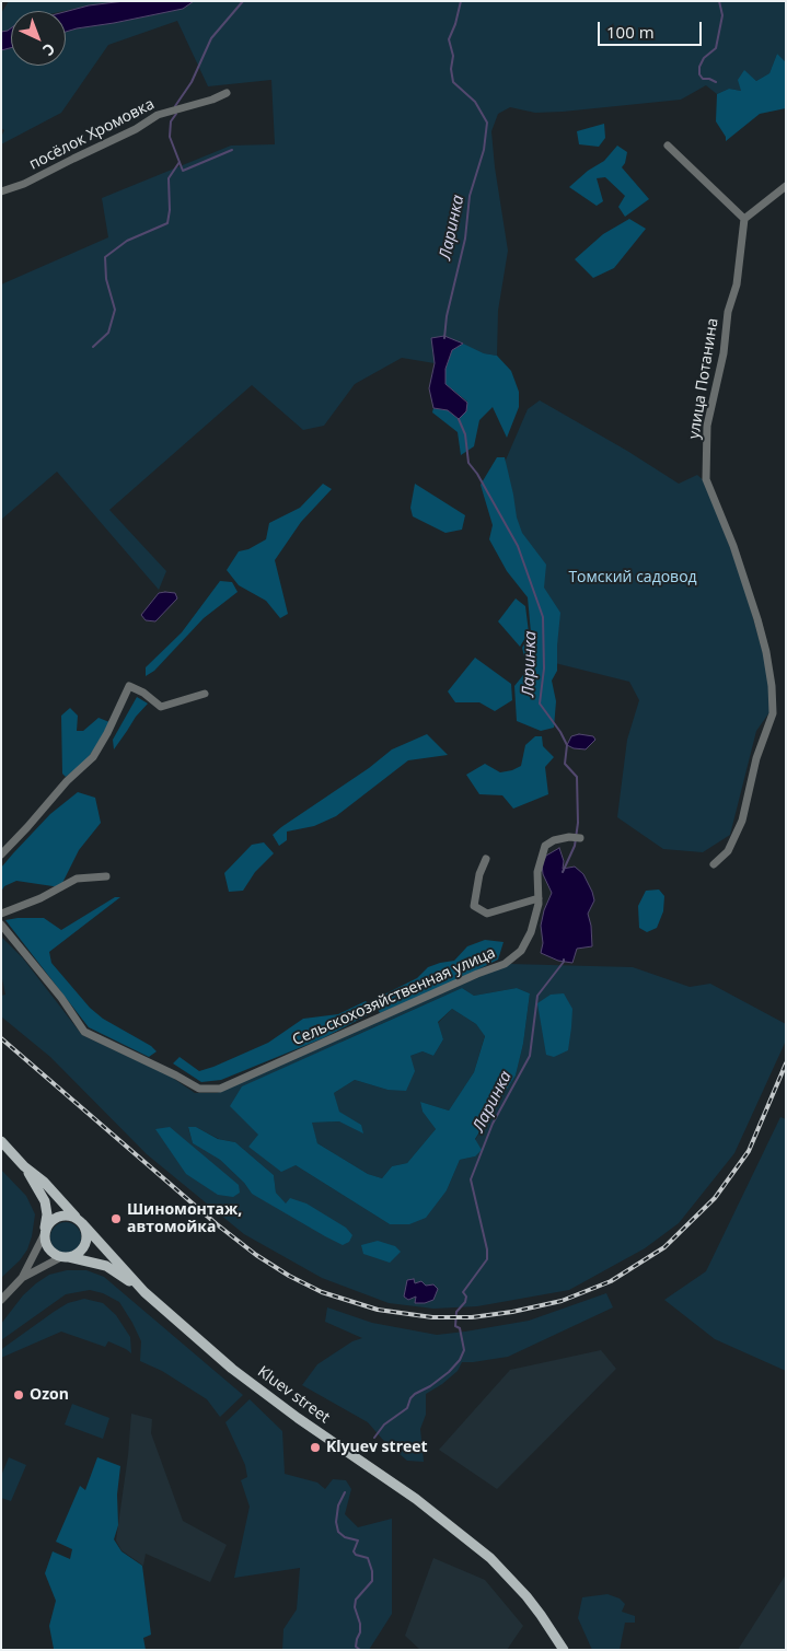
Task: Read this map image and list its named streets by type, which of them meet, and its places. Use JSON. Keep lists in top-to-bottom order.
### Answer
{
  "streets": {
    "main road": ["Kluev street"],
    "street": ["посёлок Хромовка", "улица Потанина", "Сельскохозяйственная улица"]
  },
  "water": ["Ларинка"],
  "parks": ["Томский садовод"],
  "places": ["Шиномонтаж, автомойка", "Ozon", "Klyuev street"],
  "scale_bar": "100 m",
  "north": "bottom right"
}
